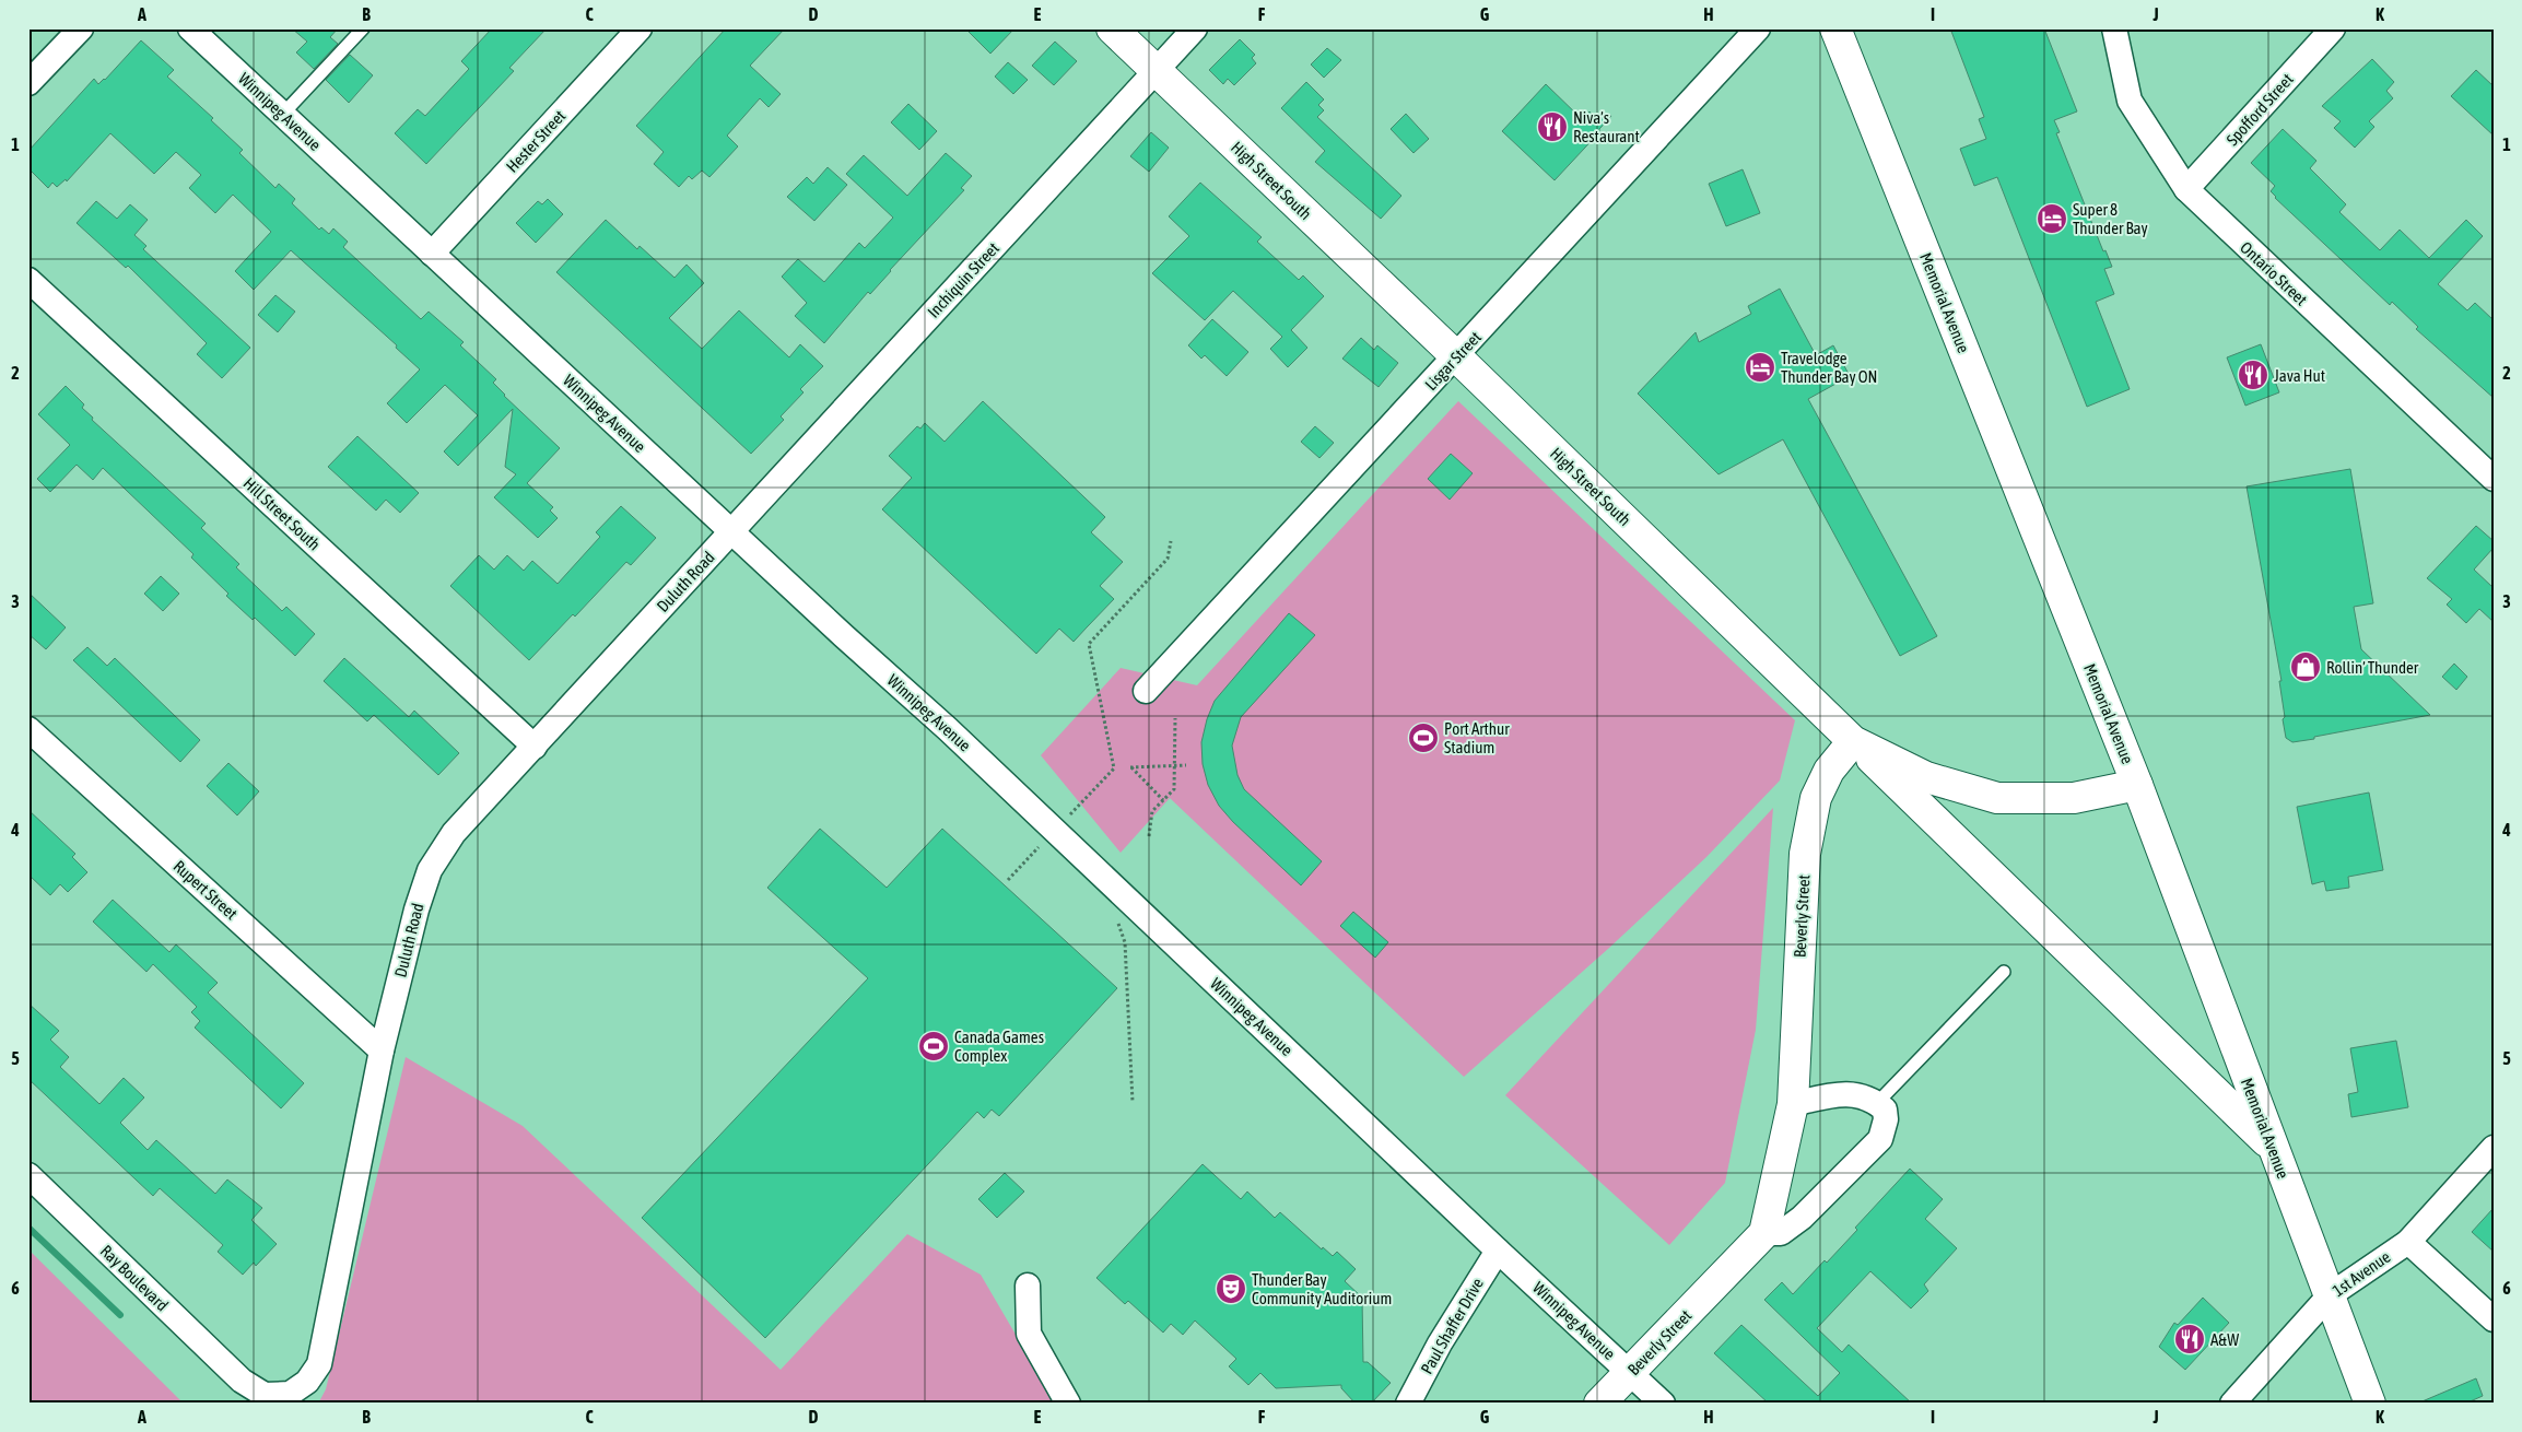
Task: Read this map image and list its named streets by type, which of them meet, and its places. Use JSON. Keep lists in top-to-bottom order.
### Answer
{
  "streets": {
    "street": [
      "Spofford Street",
      "Winnipeg Avenue",
      "Hester Street",
      "High Street South",
      "Ontario Street",
      "Inchiquin Street",
      "Memorial Avenue",
      "Lisgar Street",
      "Hill Street South",
      "Duluth Road",
      "Rupert Street",
      "Beverly Street",
      "1st Avenue",
      "Ray Boulevard",
      "Paul Shaffer Drive"
    ]
  },
  "crossings": [
    ["Spofford Street", "Ontario Street"],
    ["Winnipeg Avenue", "Hester Street"],
    ["Winnipeg Avenue", "Inchiquin Street"],
    ["Winnipeg Avenue", "Duluth Road"],
    ["Winnipeg Avenue", "Beverly Street"],
    ["Winnipeg Avenue", "Paul Shaffer Drive"],
    ["High Street South", "Inchiquin Street"],
    ["High Street South", "Memorial Avenue"],
    ["High Street South", "Lisgar Street"],
    ["High Street South", "Beverly Street"],
    ["Inchiquin Street", "Duluth Road"],
    ["Memorial Avenue", "1st Avenue"],
    ["Hill Street South", "Duluth Road"],
    ["Duluth Road", "Rupert Street"],
    ["Duluth Road", "Ray Boulevard"]
  ],
  "places": {
    "restaurant": ["Niva’s Restaurant", "Java Hut", "A&W"],
    "hotel": ["Super 8 Thunder Bay", "Travelodge Thunder Bay ON"],
    "shop": ["Rollin’ Thunder"],
    "sports": ["Port Arthur Stadium", "Canada Games Complex"],
    "theatre": ["Thunder Bay Community Auditorium"]
  },
  "grid": {
    "columns": [
      "A",
      "B",
      "C",
      "D",
      "E",
      "F",
      "G",
      "H",
      "I",
      "J",
      "K"
    ],
    "rows": [
      "1",
      "2",
      "3",
      "4",
      "5",
      "6"
    ]
  }
}
